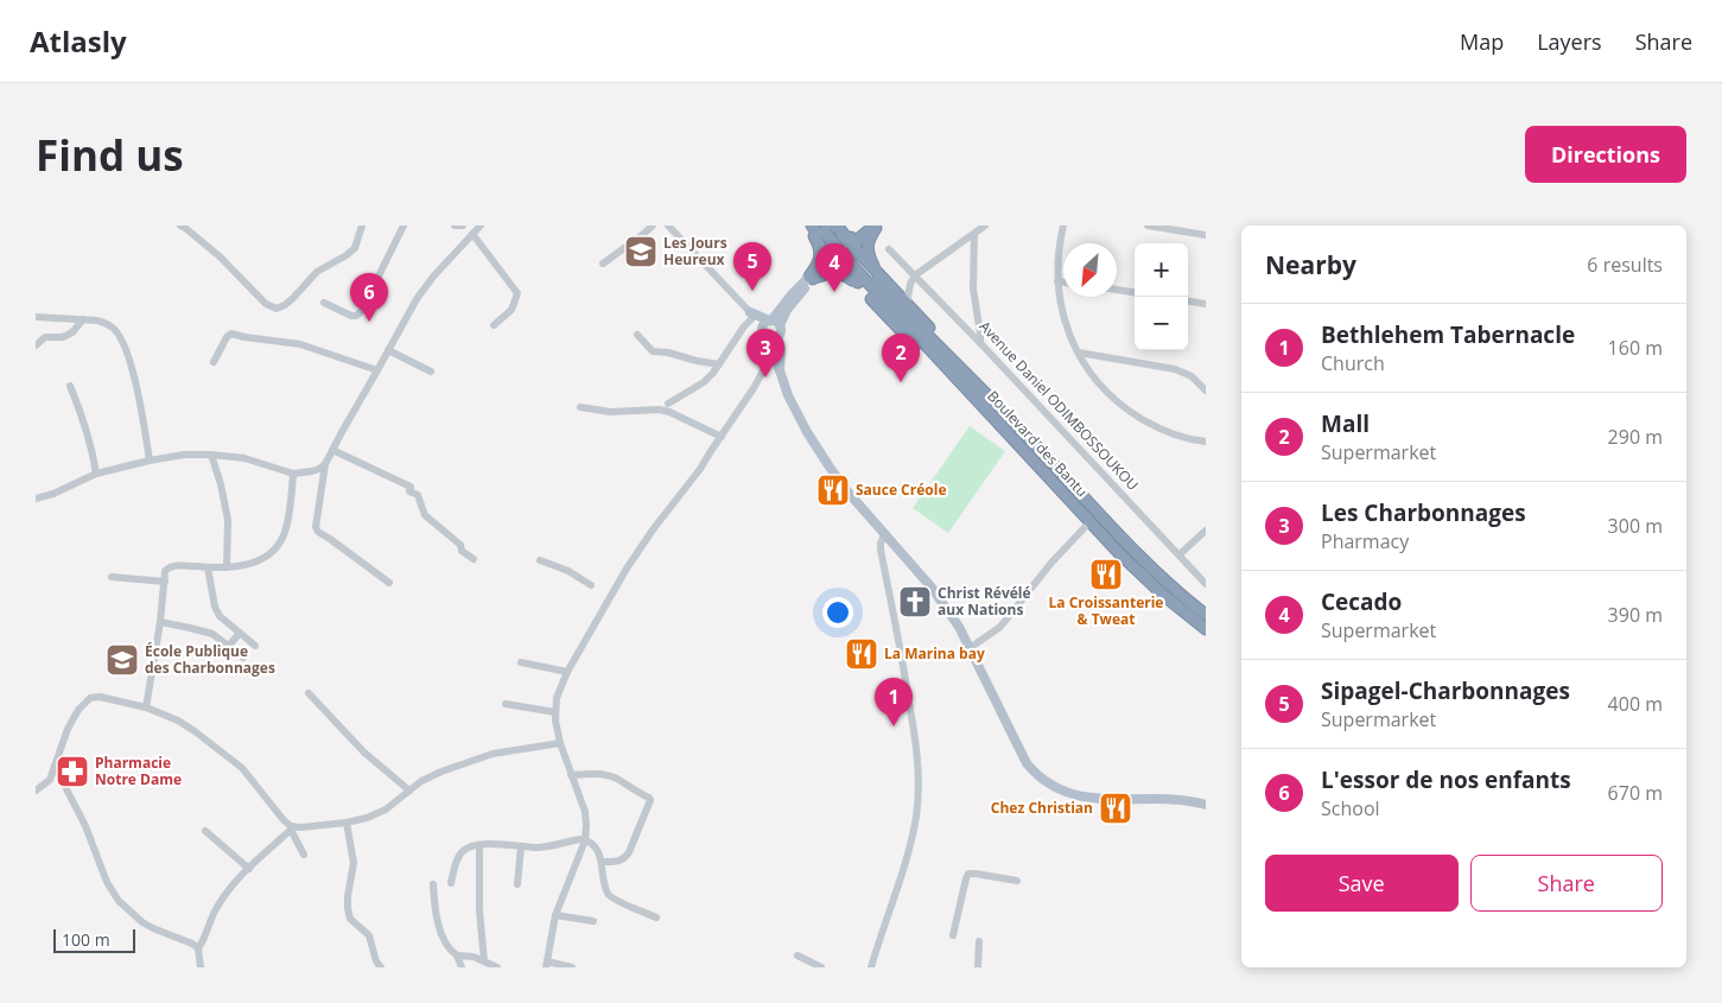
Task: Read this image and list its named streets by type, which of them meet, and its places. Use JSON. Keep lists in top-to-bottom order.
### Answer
{
  "streets": {
    "highway": ["Boulevard des Bantu"],
    "street": ["Avenue Daniel ODIMBOSSOUKOU"]
  },
  "places": {
    "school or university": ["Les Jours Heureux", "École Publique des Charbonnages"],
    "restaurant": [
      "Sauce Créole",
      "La Croissanterie & Tweat",
      "La Marina bay",
      "Chez Christian"
    ],
    "church": ["Christ Révélé aux Nations"],
    "pharmacy": ["Pharmacie Notre Dame"]
  },
  "scale_bar": "100 m",
  "north": "bottom left",
  "page": {
    "header": "Atlasly",
    "nav": ["Map", "Layers", "Share"],
    "buttons": [
      "Directions",
      ["Save", "Share"]
    ],
    "title": "Find us",
    "heading": ["Nearby", "6 results"],
    "pins": [
      "5",
      "4",
      "6",
      "3",
      "2",
      "1"
    ],
    "map_buttons": ["+", "−"],
    "list": [
      {
        "mark": "1",
        "name": "Bethlehem Tabernacle",
        "note": "Church",
        "value": "160 m"
      },
      {
        "mark": "2",
        "name": "Mall",
        "note": "Supermarket",
        "value": "290 m"
      },
      {
        "mark": "3",
        "name": "Les Charbonnages",
        "note": "Pharmacy",
        "value": "300 m"
      },
      {
        "mark": "4",
        "name": "Cecado",
        "note": "Supermarket",
        "value": "390 m"
      },
      {
        "mark": "5",
        "name": "Sipagel-Charbonnages",
        "note": "Supermarket",
        "value": "400 m"
      },
      {
        "mark": "6",
        "name": "L'essor de nos enfants",
        "note": "School",
        "value": "670 m"
      }
    ],
    "scale": "100 m"
  }
}
